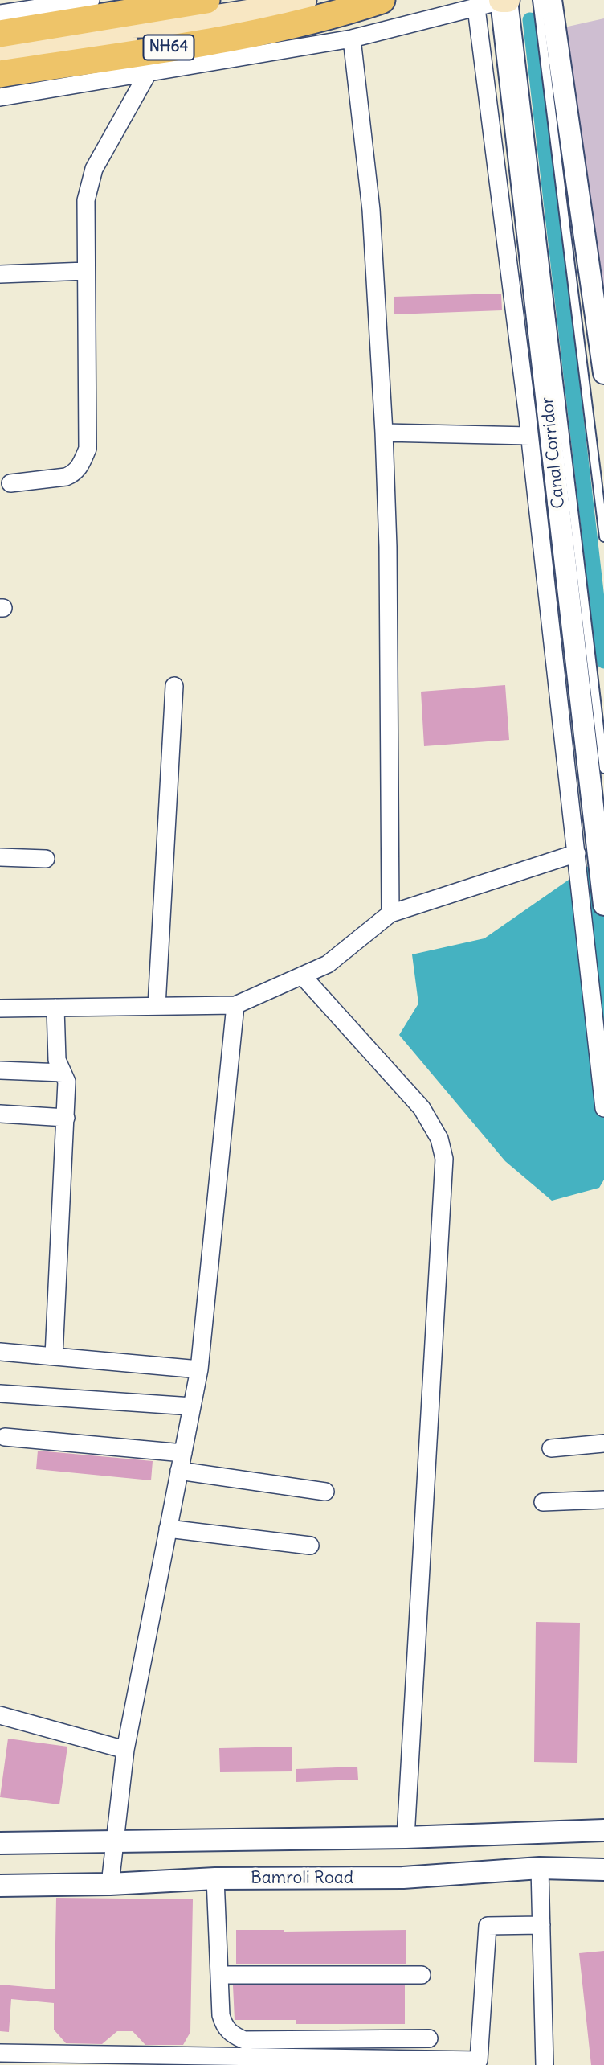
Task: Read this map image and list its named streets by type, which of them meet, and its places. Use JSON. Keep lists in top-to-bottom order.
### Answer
{
  "streets": {
    "highway": ["NH64"],
    "street": ["Canal Corridor", "Bamroli Road"]
  }
}
